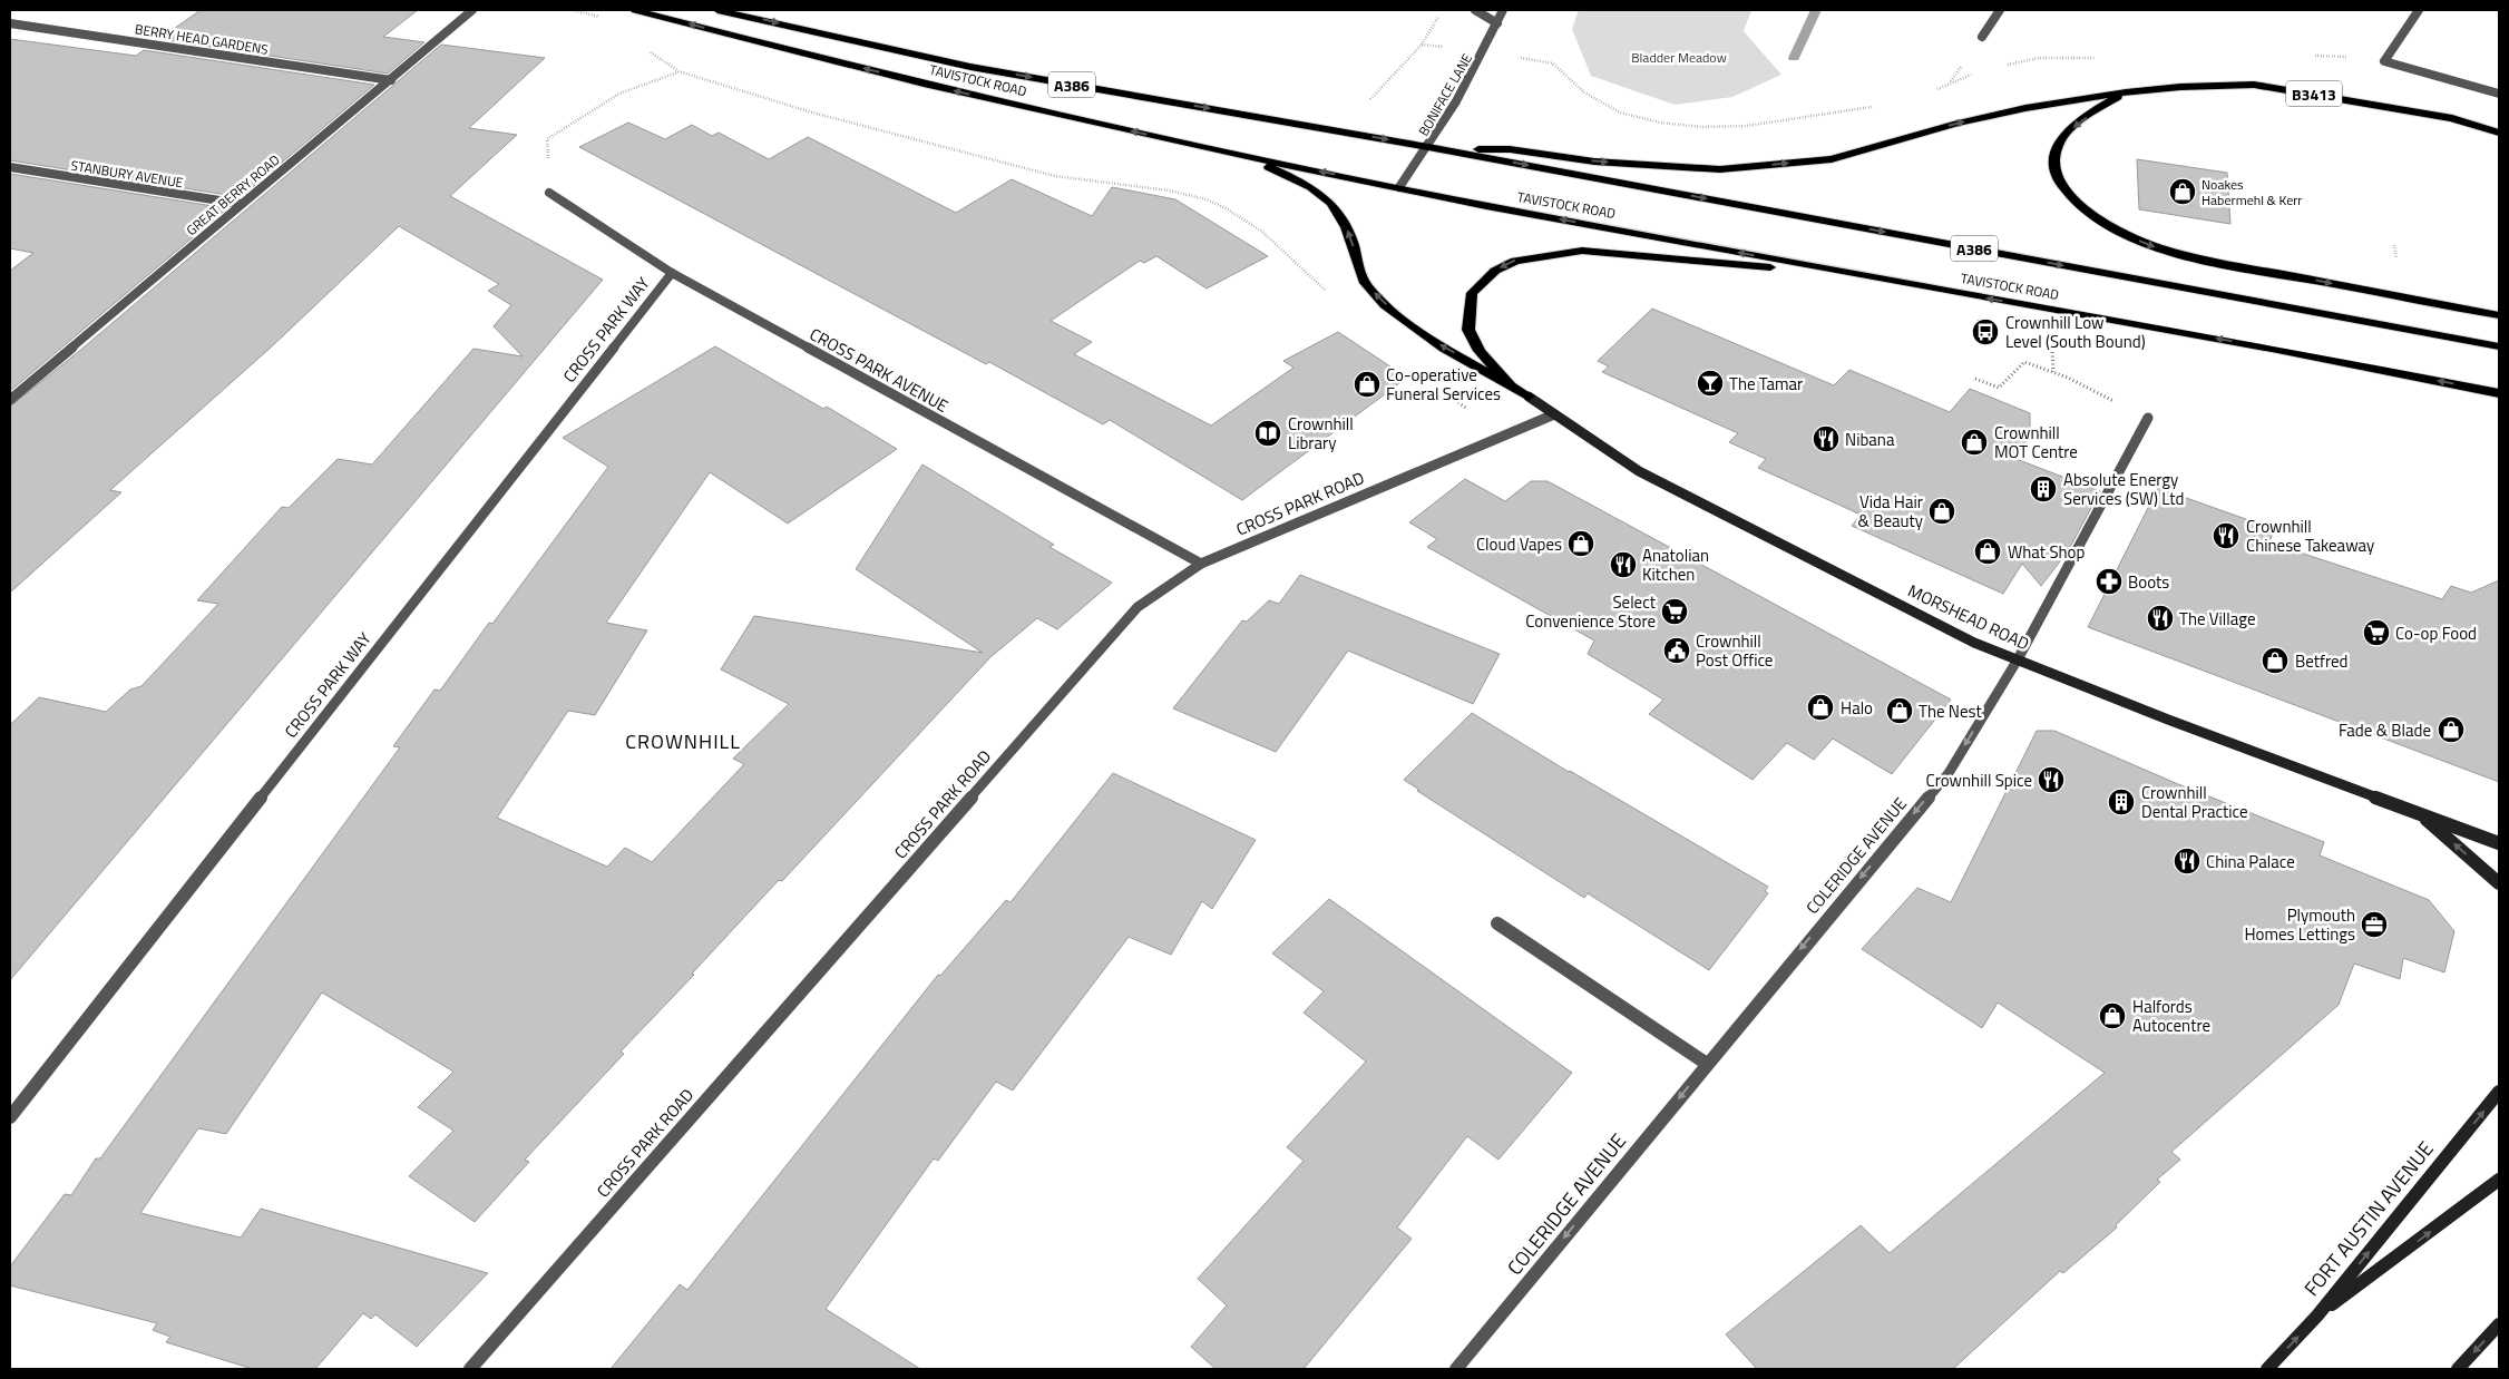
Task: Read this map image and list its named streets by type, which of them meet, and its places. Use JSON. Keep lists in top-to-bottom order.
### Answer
{
  "streets": {
    "highway": ["TAVISTOCK ROAD", "A386", "B3413"],
    "main road": ["MORSHEAD ROAD", "FORT AUSTIN AVENUE"],
    "street": [
      "BERRY HEAD GARDENS",
      "BONIFACE LANE",
      "STANBURY AVENUE",
      "GREAT BERRY ROAD",
      "CROSS PARK WAY",
      "CROSS PARK AVENUE",
      "CROSS PARK ROAD",
      "COLERIDGE AVENUE"
    ]
  },
  "crossings": [
    ["BERRY HEAD GARDENS", "GREAT BERRY ROAD"],
    ["TAVISTOCK ROAD", "BONIFACE LANE"],
    ["STANBURY AVENUE", "GREAT BERRY ROAD"],
    ["CROSS PARK WAY", "CROSS PARK AVENUE"],
    ["CROSS PARK AVENUE", "CROSS PARK ROAD"],
    ["CROSS PARK ROAD", "MORSHEAD ROAD"],
    ["MORSHEAD ROAD", "COLERIDGE AVENUE"]
  ],
  "one_way": ["COLERIDGE AVENUE"],
  "districts": ["CROWNHILL"],
  "parks": ["Bladder Meadow"],
  "places": {
    "shop": [
      "Noakes Habermehl & Kerr",
      "Co-operative Funeral Services",
      "Crownhill MOT Centre",
      "Vida Hair & Beauty",
      "Cloud Vapes",
      "What Shop",
      "Betfred",
      "Halo",
      "The Nest",
      "Fade & Blade",
      "Halfords Autocentre"
    ],
    "bus stop": ["Crownhill Low Level (South Bound)"],
    "bar": ["The Tamar"],
    "library": ["Crownhill Library"],
    "restaurant": [
      "Nibana",
      "Crownhill Chinese Takeaway",
      "Anatolian Kitchen",
      "The Village",
      "Crownhill Spice",
      "China Palace"
    ],
    "building": ["Absolute Energy Services (SW) Ltd", "Crownhill Dental Practice"],
    "pharmacy": ["Boots"],
    "supermarket": ["Select Convenience Store", "Co-op Food"],
    "public building": ["Crownhill Post Office"],
    "office": ["Plymouth Homes Lettings"]
  }
}
